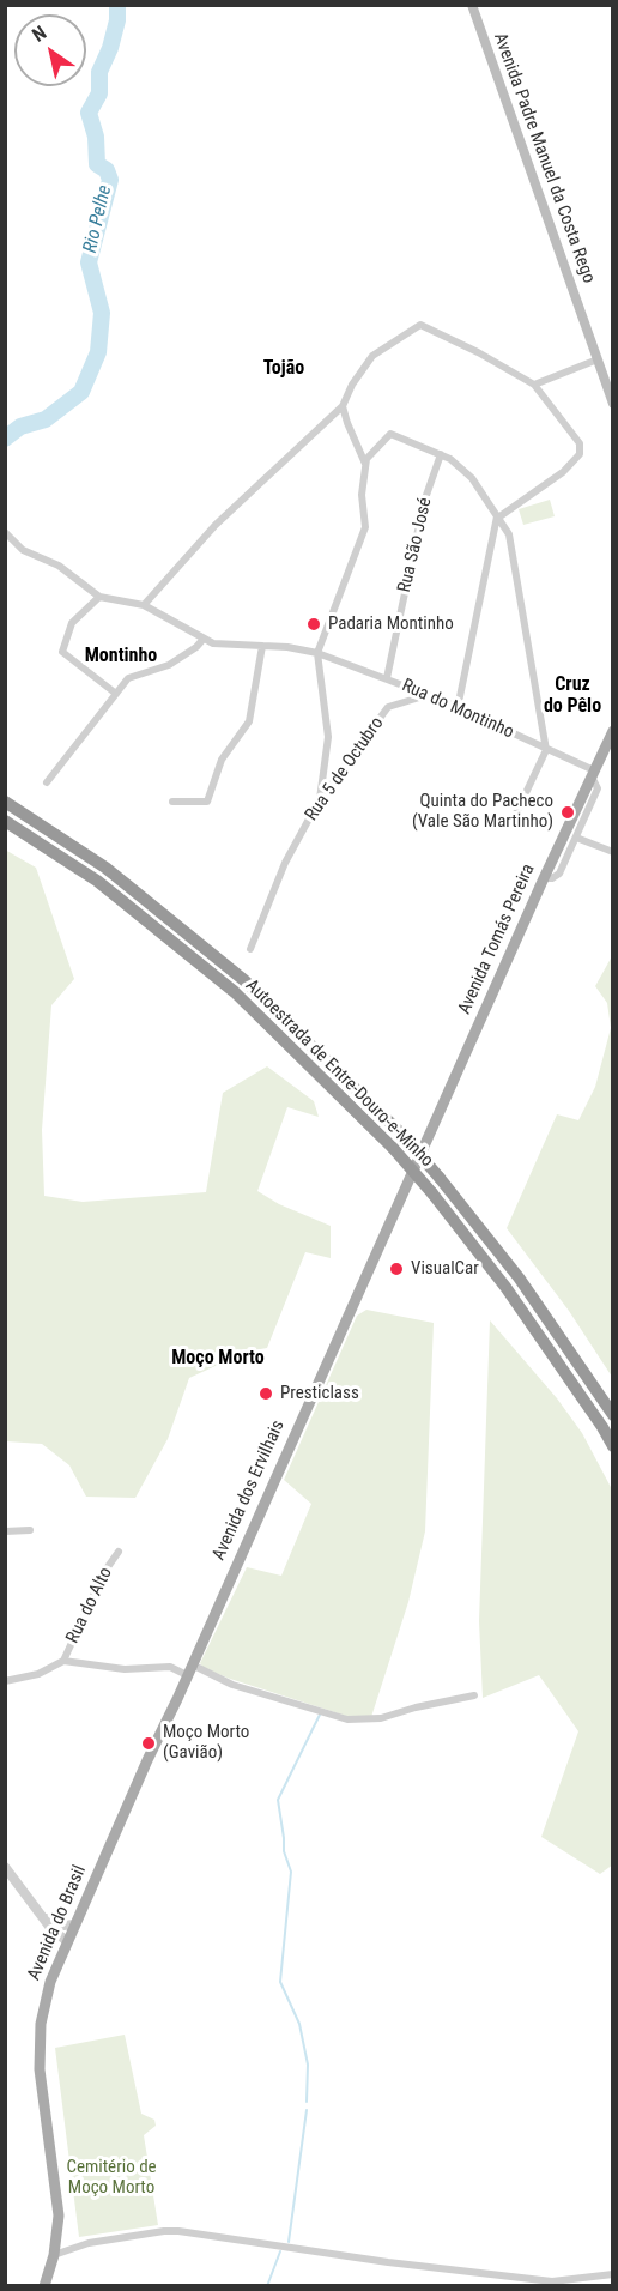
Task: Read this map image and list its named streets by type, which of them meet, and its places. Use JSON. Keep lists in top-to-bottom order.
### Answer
{
  "streets": {
    "highway": ["Autoestrada de Entre-Douro-e-Minho"],
    "main road": [
      "Avenida Padre Manuel da Costa Rego",
      "Avenida Tomás Pereira",
      "Avenida dos Ervilhais",
      "Avenida do Brasil"
    ],
    "street": [
      "Rua São José",
      "Rua do Montinho",
      "Rua 5 de Octubro",
      "Rua do Alto"
    ]
  },
  "crossings": [
    ["Rua São José", "Rua do Montinho"],
    ["Rua do Montinho", "Rua 5 de Octubro"],
    ["Rua do Montinho", "Avenida Tomás Pereira"],
    ["Avenida Tomás Pereira", "Avenida dos Ervilhais"],
    ["Avenida dos Ervilhais", "Avenida do Brasil"]
  ],
  "districts": [
    "Tojão",
    "Montinho",
    "Cruz do Pêlo",
    "Moço Morto"
  ],
  "water": ["Rio Pelhe"],
  "parks": ["Cemitério de Moço Morto"],
  "places": [
    "Padaria Montinho",
    "Quinta do Pacheco (Vale São Martinho)",
    "VisualCar",
    "Presticlass",
    "Moço Morto (Gavião)"
  ],
  "north": "top left"
}
